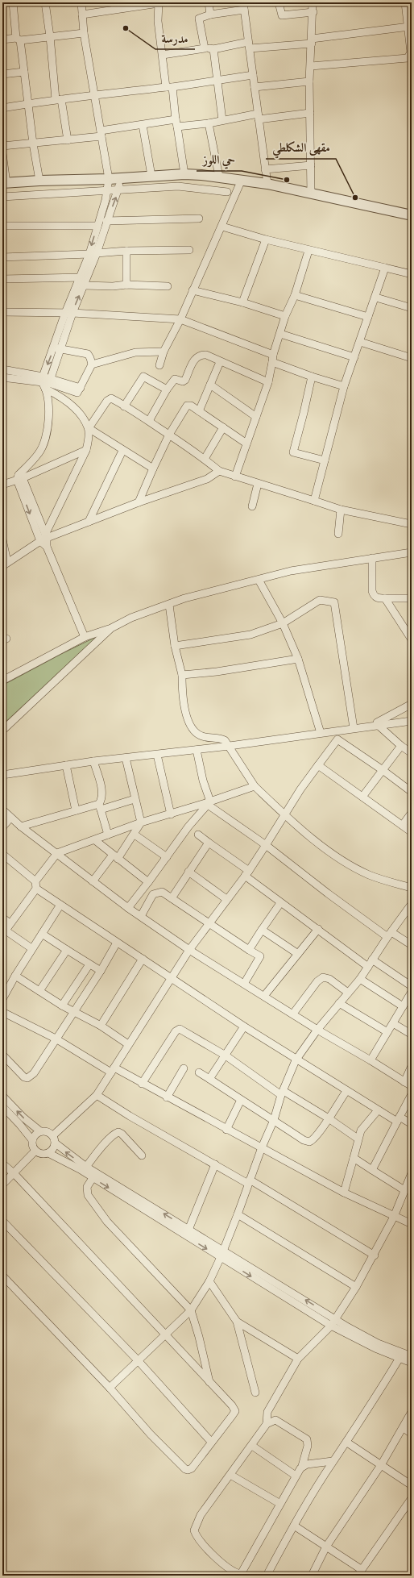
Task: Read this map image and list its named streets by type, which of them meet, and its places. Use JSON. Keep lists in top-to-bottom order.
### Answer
{
  "places": ["مدرسة", "حي اللوز", "مقهى الشكلطي"]
}
